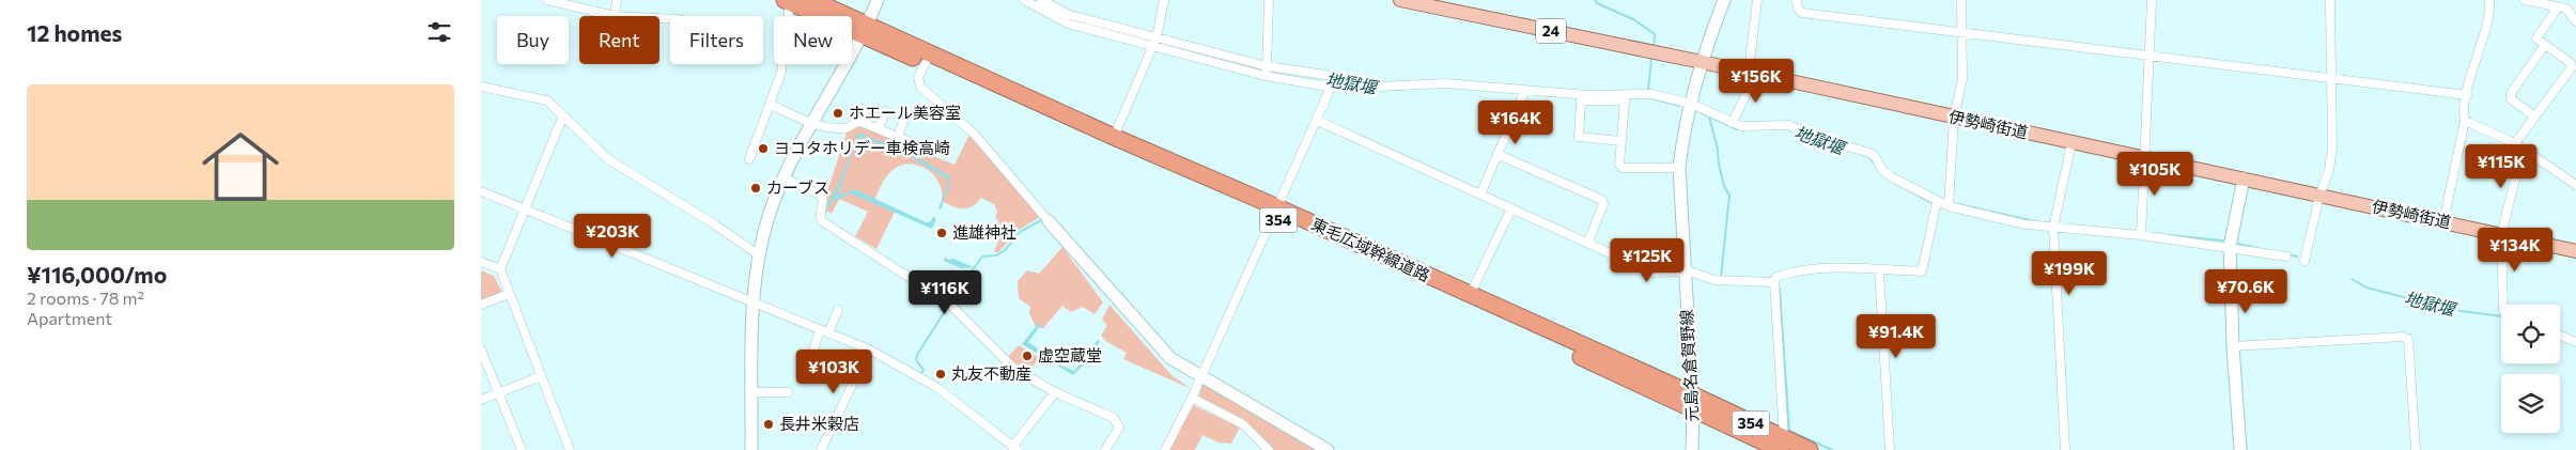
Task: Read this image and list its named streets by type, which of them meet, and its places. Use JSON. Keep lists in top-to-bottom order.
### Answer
{
  "streets": {
    "highway": ["354", "東毛広域幹線道路"],
    "main road": ["24", "伊勢崎街道"],
    "street": ["元島名倉賀野線"]
  },
  "crossings": [
    ["伊勢崎街道", "元島名倉賀野線"],
    ["東毛広域幹線道路", "元島名倉賀野線"]
  ],
  "water": ["地獄堰"],
  "places": [
    "ホエール美容室",
    "ヨコタホリデー車検高崎",
    "カーブス",
    "進雄神社",
    "虚空蔵堂",
    "丸友不動産",
    "長井米穀店"
  ],
  "page": {
    "heading": "12 homes",
    "chip": [
      "Buy",
      "Rent",
      "Filters",
      "New"
    ],
    "price": [
      "¥156K",
      "¥164K",
      "¥115K",
      "¥105K",
      "¥203K",
      "¥134K",
      "¥125K",
      "¥199K",
      "¥70.6K",
      "¥116K",
      "¥91.4K",
      "¥103K"
    ],
    "list": [
      {
        "name": "¥116,000/mo",
        "note": "2 rooms · 78 m² · Apartment"
      }
    ]
  }
}
